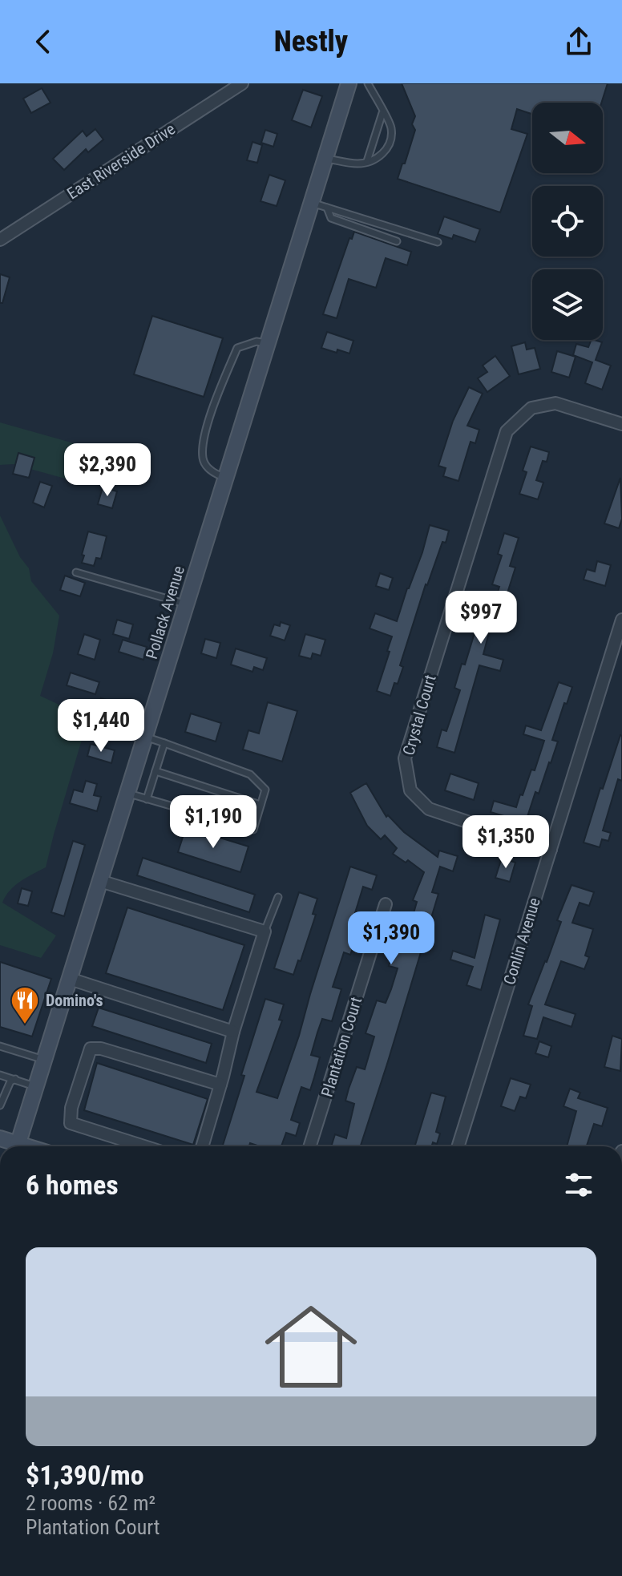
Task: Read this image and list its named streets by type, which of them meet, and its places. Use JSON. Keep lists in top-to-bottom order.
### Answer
{
  "streets": {
    "street": [
      "East Riverside Drive",
      "Pollack Avenue",
      "Crystal Court",
      "Conlin Avenue",
      "Plantation Court"
    ]
  },
  "crossings": [
    ["Crystal Court", "Conlin Avenue"]
  ],
  "places": {
    "restaurant": ["Domino's"]
  },
  "north": "right",
  "page": {
    "header": "Nestly",
    "price": [
      "$2,390",
      "$997",
      "$1,440",
      "$1,190",
      "$1,350",
      "$1,390"
    ],
    "heading": "6 homes",
    "list": [
      {
        "name": "$1,390/mo",
        "note": "2 rooms · 62 m² · Plantation Court"
      }
    ]
  }
}
